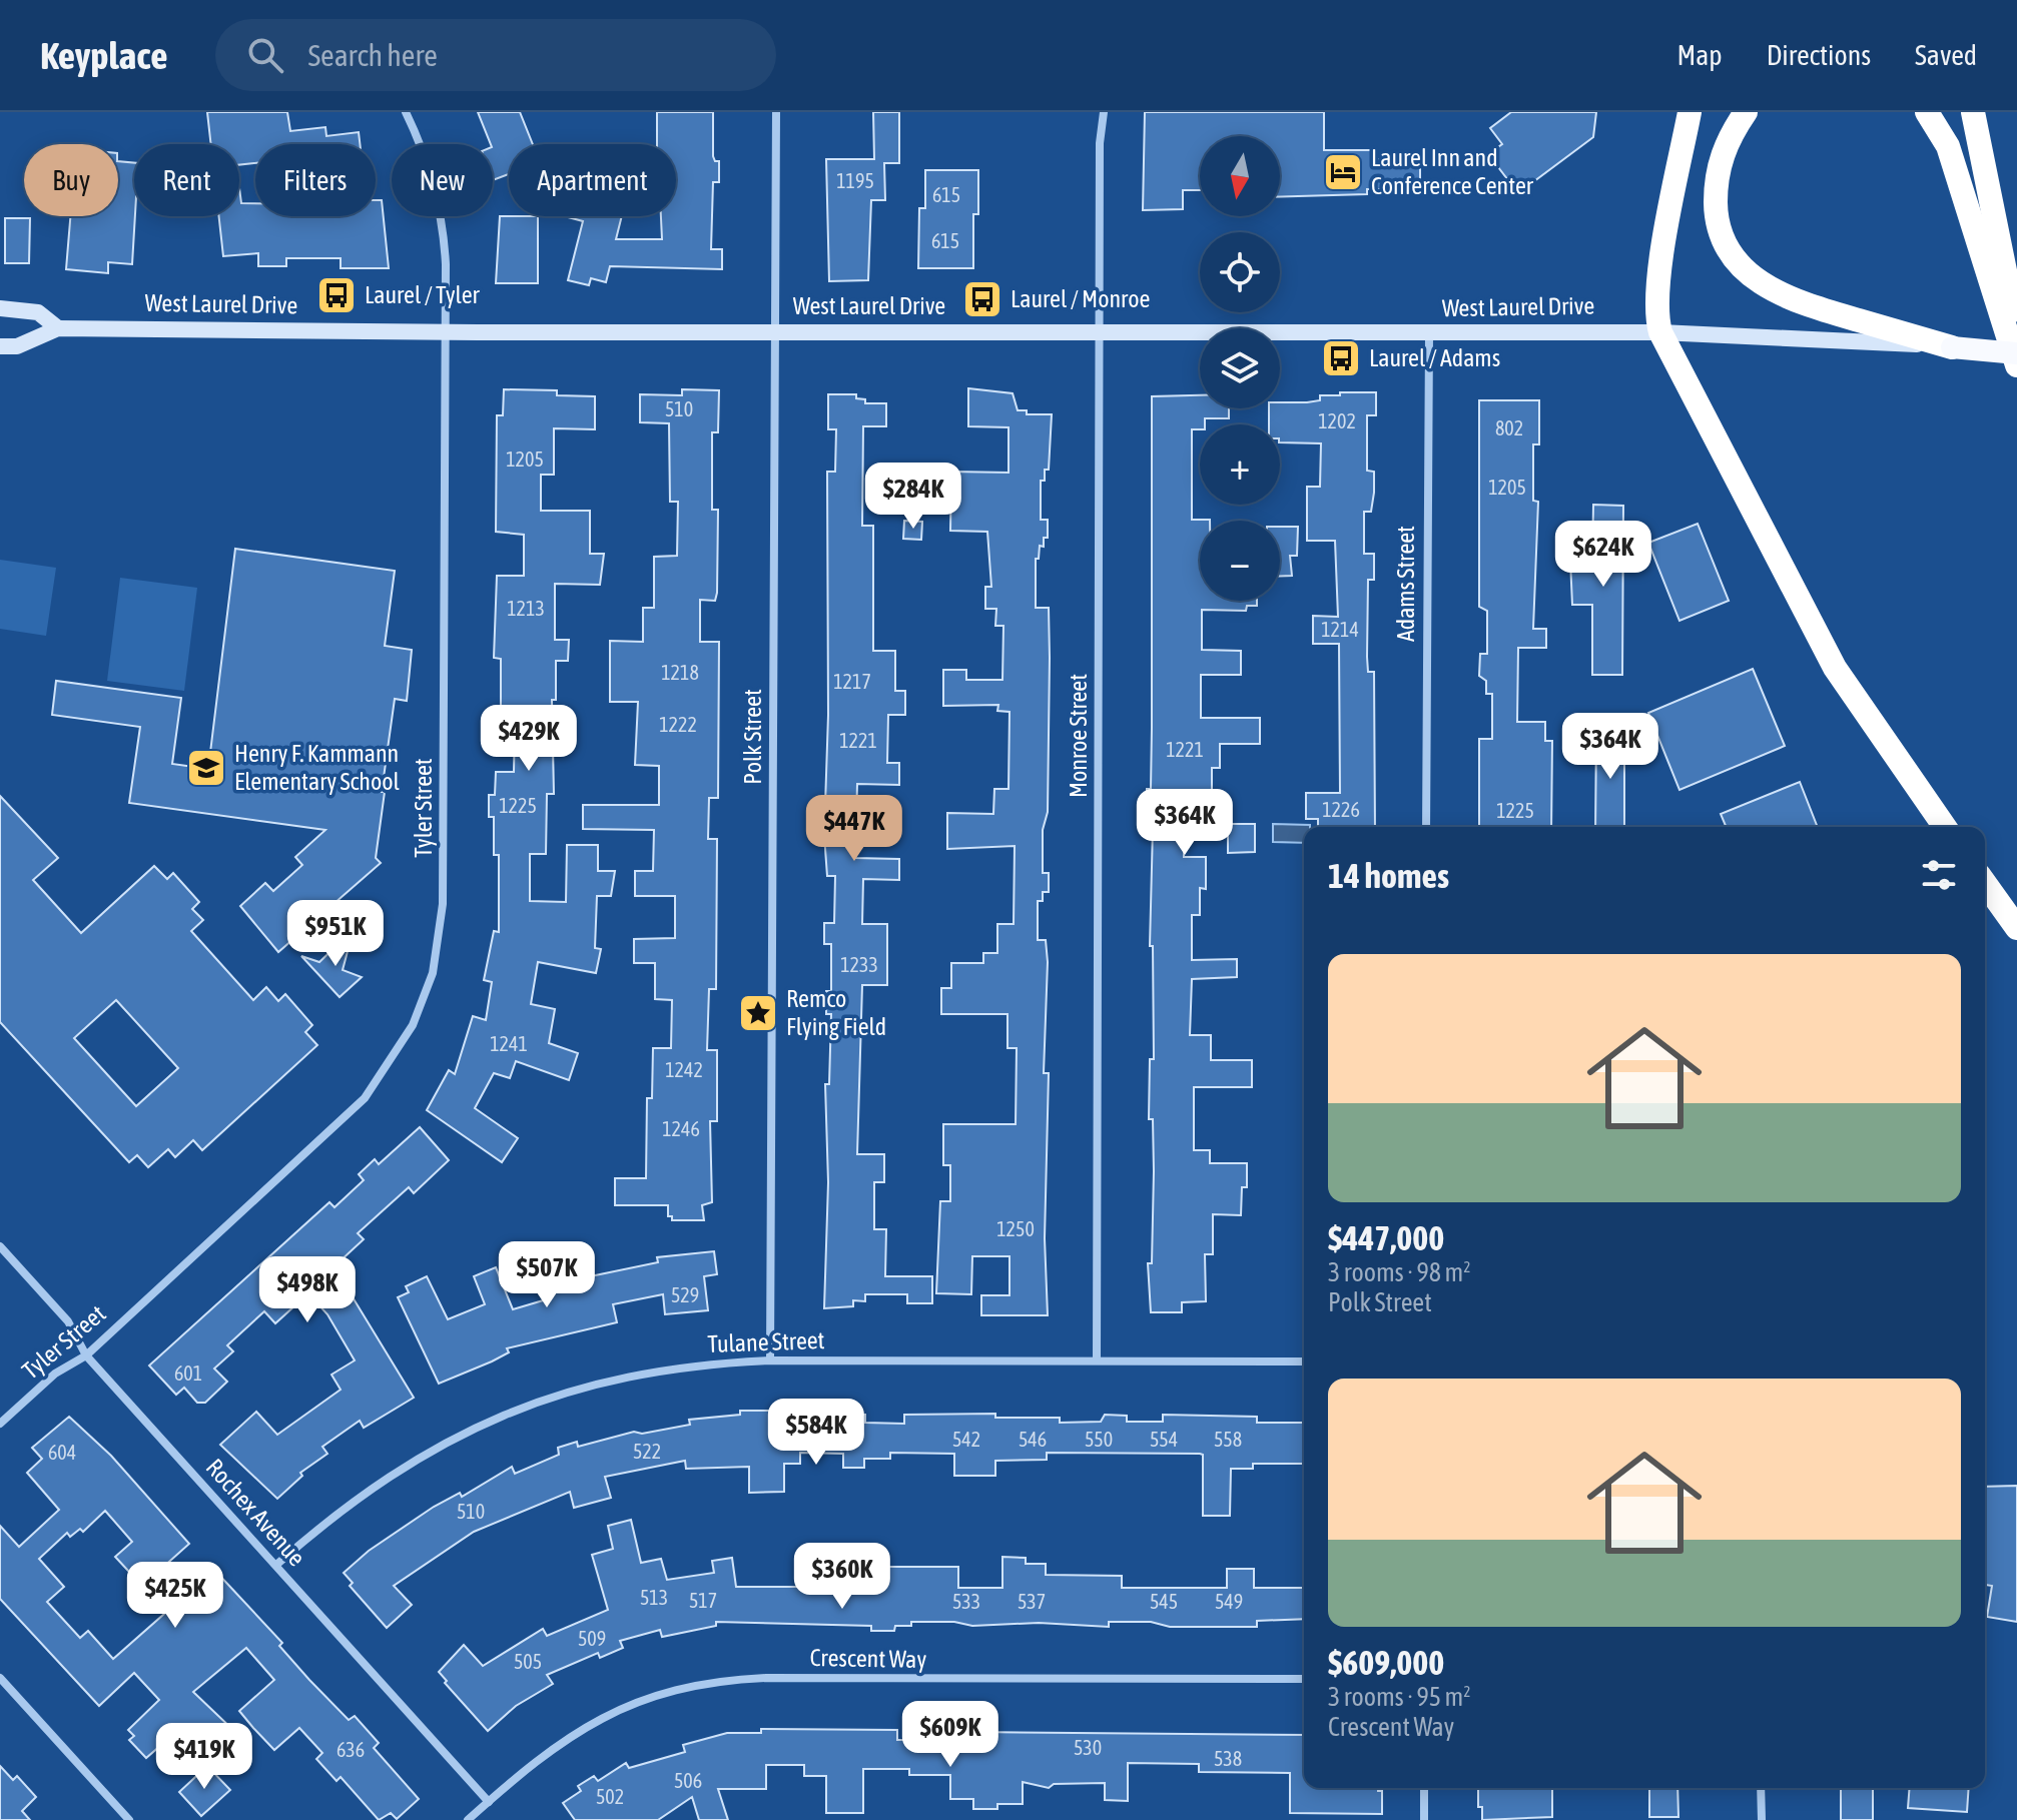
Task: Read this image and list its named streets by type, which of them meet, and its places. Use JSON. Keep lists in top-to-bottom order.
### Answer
{
  "streets": {
    "highway": ["West Laurel Drive"],
    "street": [
      "Adams Street",
      "Monroe Street",
      "Polk Street",
      "Tyler Street",
      "Tulane Street",
      "Rochex Avenue",
      "Crescent Way"
    ]
  },
  "crossings": [
    ["West Laurel Drive", "Adams Street"],
    ["West Laurel Drive", "Monroe Street"],
    ["West Laurel Drive", "Polk Street"],
    ["West Laurel Drive", "Tyler Street"],
    ["Monroe Street", "Tulane Street"],
    ["Polk Street", "Tulane Street"],
    ["Tyler Street", "Rochex Avenue"],
    ["Tulane Street", "Rochex Avenue"],
    ["Rochex Avenue", "Crescent Way"]
  ],
  "places": {
    "hotel": ["Laurel Inn and Conference Center"],
    "bus stop": ["Laurel / Tyler", "Laurel / Monroe", "Laurel / Adams"],
    "school or university": ["Henry F. Kammann Elementary School"],
    "place": ["Remco Flying Field"]
  },
  "house_numbers": [
    "1195",
    "615",
    "615",
    "510",
    "1202",
    "802",
    "1205",
    "1205",
    "1213",
    "1214",
    "1218",
    "1217",
    "1222",
    "1221",
    "1221",
    "1225",
    "1226",
    "1225",
    "1233",
    "1241",
    "1242",
    "1246",
    "1250",
    "529",
    "601",
    "542",
    "546",
    "550",
    "554",
    "558",
    "522",
    "604",
    "510",
    "513",
    "517",
    "533",
    "537",
    "545",
    "549",
    "509",
    "505",
    "530",
    "636",
    "538",
    "506",
    "502"
  ],
  "north": "bottom",
  "page": {
    "header": "Keyplace",
    "search": "Search here",
    "nav": ["Map", "Directions", "Saved"],
    "map_buttons": ["+", "−"],
    "chip": [
      "Buy",
      "Rent",
      "Filters",
      "New",
      "Apartment"
    ],
    "price": [
      "$284K",
      "$624K",
      "$429K",
      "$364K",
      "$364K",
      "$447K",
      "$951K",
      "$507K",
      "$498K",
      "$584K",
      "$360K",
      "$425K",
      "$609K",
      "$419K"
    ],
    "heading": "14 homes",
    "list": [
      {
        "name": "$447,000",
        "note": "3 rooms · 98 m² · Polk Street"
      },
      {
        "name": "$609,000",
        "note": "3 rooms · 95 m² · Crescent Way"
      }
    ]
  }
}
